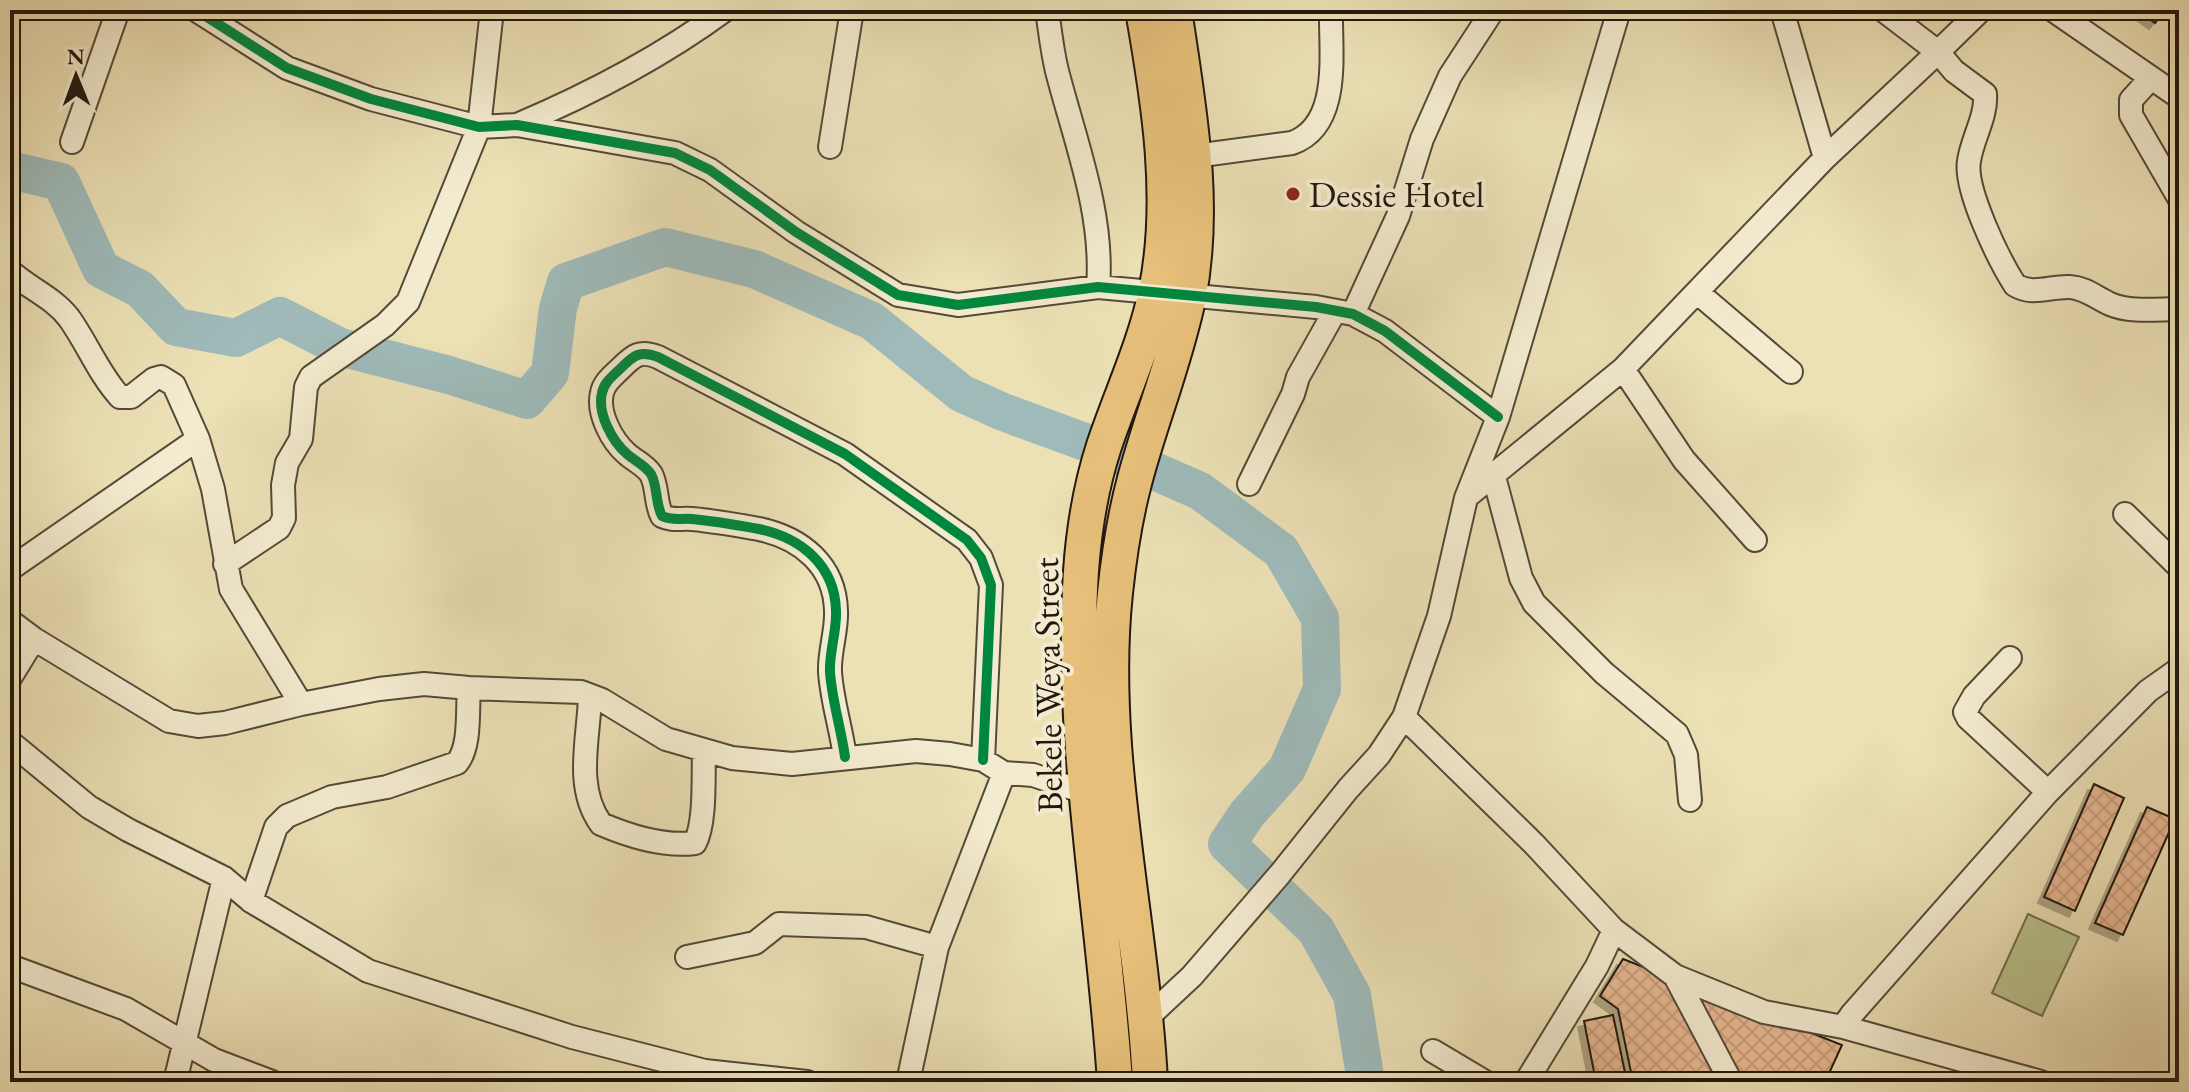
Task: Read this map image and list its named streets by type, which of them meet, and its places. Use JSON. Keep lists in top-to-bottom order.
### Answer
{
  "streets": {
    "main road": ["Bekele Weya Street"]
  },
  "places": ["Dessie Hotel"],
  "north": "top"
}
